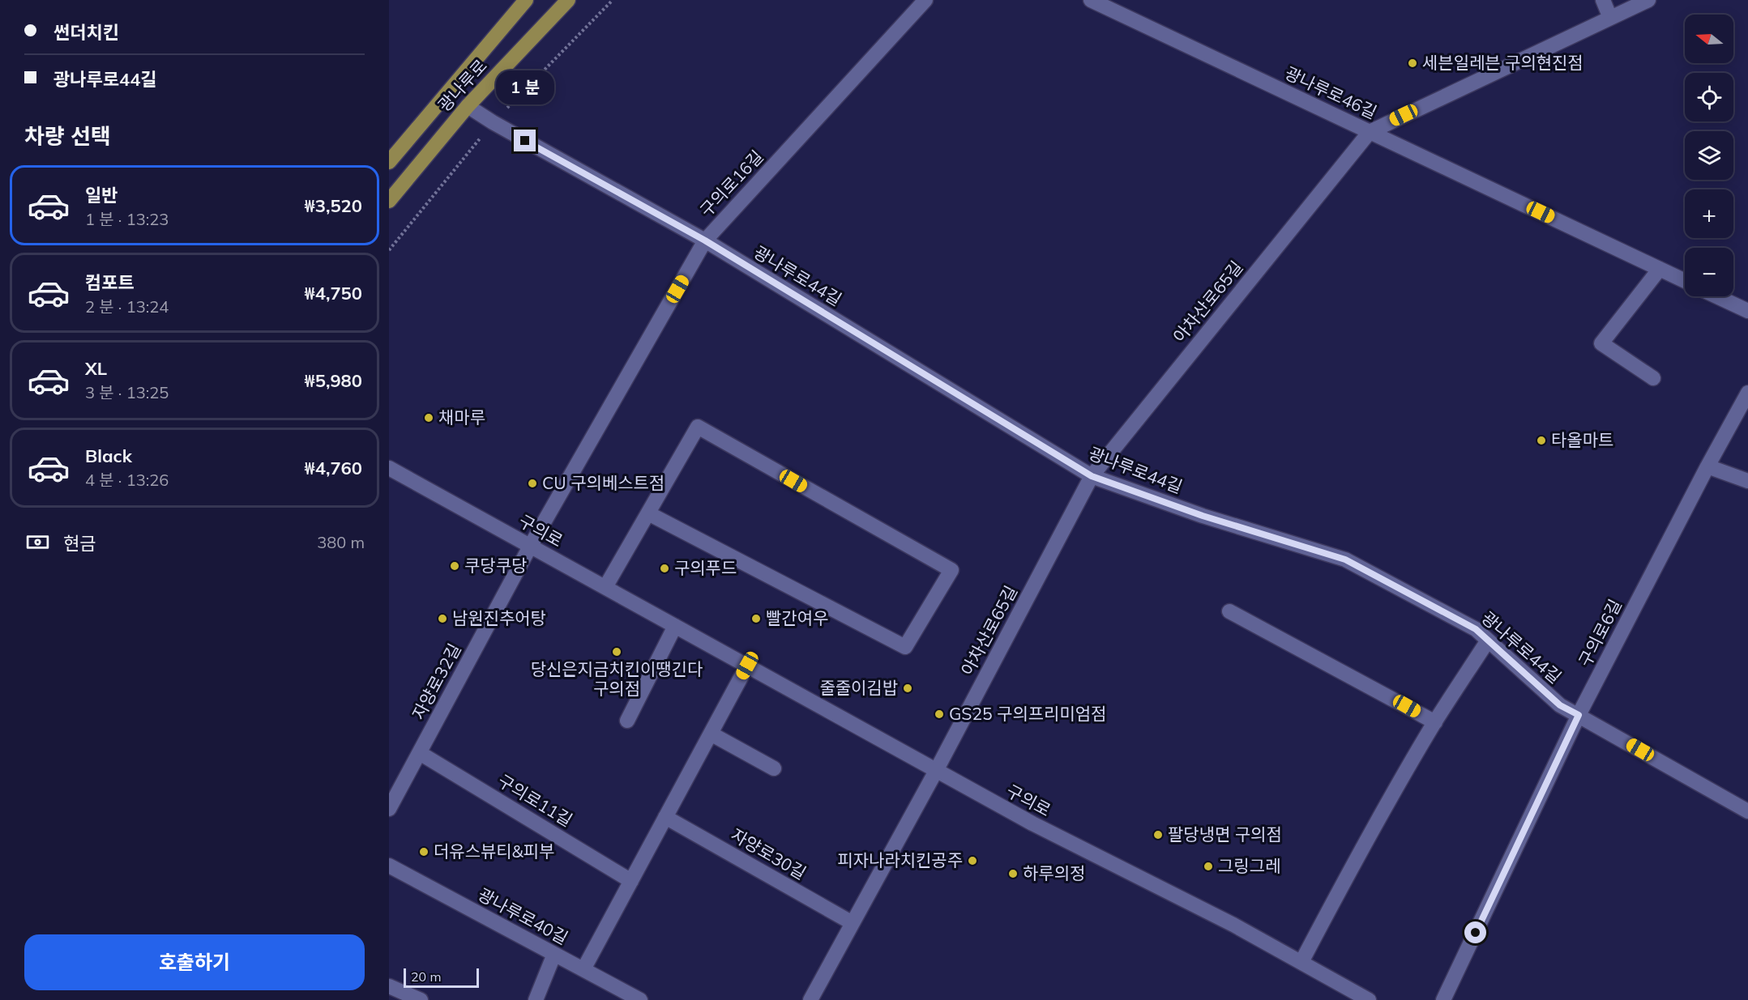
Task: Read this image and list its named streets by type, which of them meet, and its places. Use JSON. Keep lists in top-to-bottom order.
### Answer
{
  "streets": {
    "main road": ["광나루로"],
    "street": [
      "광나루로46길",
      "구의로16길",
      "광나루로44길",
      "아차산로65길",
      "구의로",
      "구의로6길",
      "자양로32길",
      "구의로11길",
      "자양로30길",
      "광나루로40길"
    ]
  },
  "crossings": [
    ["광나루로", "광나루로44길"],
    ["광나루로46길", "아차산로65길"],
    ["구의로16길", "광나루로44길"],
    ["구의로16길", "구의로"],
    ["구의로16길", "자양로32길"],
    ["광나루로44길", "아차산로65길"],
    ["광나루로44길", "구의로6길"],
    ["아차산로65길", "구의로"],
    ["구의로", "자양로32길"],
    ["자양로32길", "구의로11길"]
  ],
  "places": [
    "세븐일레븐 구의현진점",
    "채마루",
    "타올마트",
    "CU 구의베스트점",
    "쿠당쿠당",
    "구의푸드",
    "남원진추어탕",
    "빨간여우",
    "당신은지금치킨이땡긴다 구의점",
    "줄줄이김밥",
    "GS25 구의프리미엄점",
    "팔당냉면 구의점",
    "더유스뷰티&피부",
    "피자나라치킨공주",
    "그링그레",
    "하루의정"
  ],
  "scale_bar": "20 m",
  "north": "left",
  "page": {
    "banner": ["썬더치킨", "광나루로44길"],
    "map_buttons": ["+", "−"],
    "bubble": "1 분",
    "heading": "차량 선택",
    "list": [
      {
        "name": "일반",
        "note": "1 분 · 13:23",
        "value": "₩3,520"
      },
      {
        "name": "컴포트",
        "note": "2 분 · 13:24",
        "value": "₩4,750"
      },
      {
        "name": "XL",
        "note": "3 분 · 13:25",
        "value": "₩5,980"
      },
      {
        "name": "Black",
        "note": "4 분 · 13:26",
        "value": "₩4,760"
      }
    ],
    "pay": ["현금", "380 m"],
    "buttons": "호출하기",
    "scale": "20 m"
  }
}
